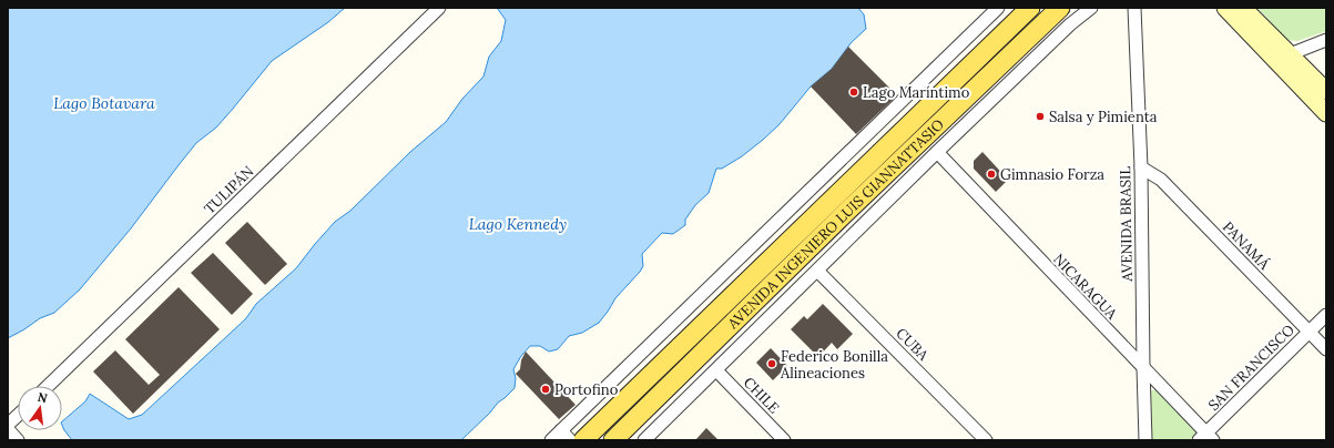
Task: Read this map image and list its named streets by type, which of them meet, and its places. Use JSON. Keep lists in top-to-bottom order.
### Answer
{
  "streets": {
    "main road": ["AVENIDA INGENIERO LUIS GIANNATTASIO"],
    "street": [
      "TULIPÁN",
      "AVENIDA BRASIL",
      "PANAMÁ",
      "NICARAGUA",
      "CUBA",
      "SAN FRANCISCO",
      "CHILE"
    ]
  },
  "crossings": [
    ["AVENIDA INGENIERO LUIS GIANNATTASIO", "NICARAGUA"],
    ["AVENIDA INGENIERO LUIS GIANNATTASIO", "CUBA"],
    ["AVENIDA INGENIERO LUIS GIANNATTASIO", "CHILE"],
    ["AVENIDA BRASIL", "PANAMÁ"],
    ["AVENIDA BRASIL", "NICARAGUA"],
    ["PANAMÁ", "SAN FRANCISCO"],
    ["NICARAGUA", "SAN FRANCISCO"]
  ],
  "water": ["Lago Botavara", "Lago Kennedy"],
  "places": [
    "Lago Maríntimo",
    "Salsa y Pimienta",
    "Gimnasio Forza",
    "Federico Bonilla Alineaciones",
    "Portofino"
  ],
  "north": "top"
}
